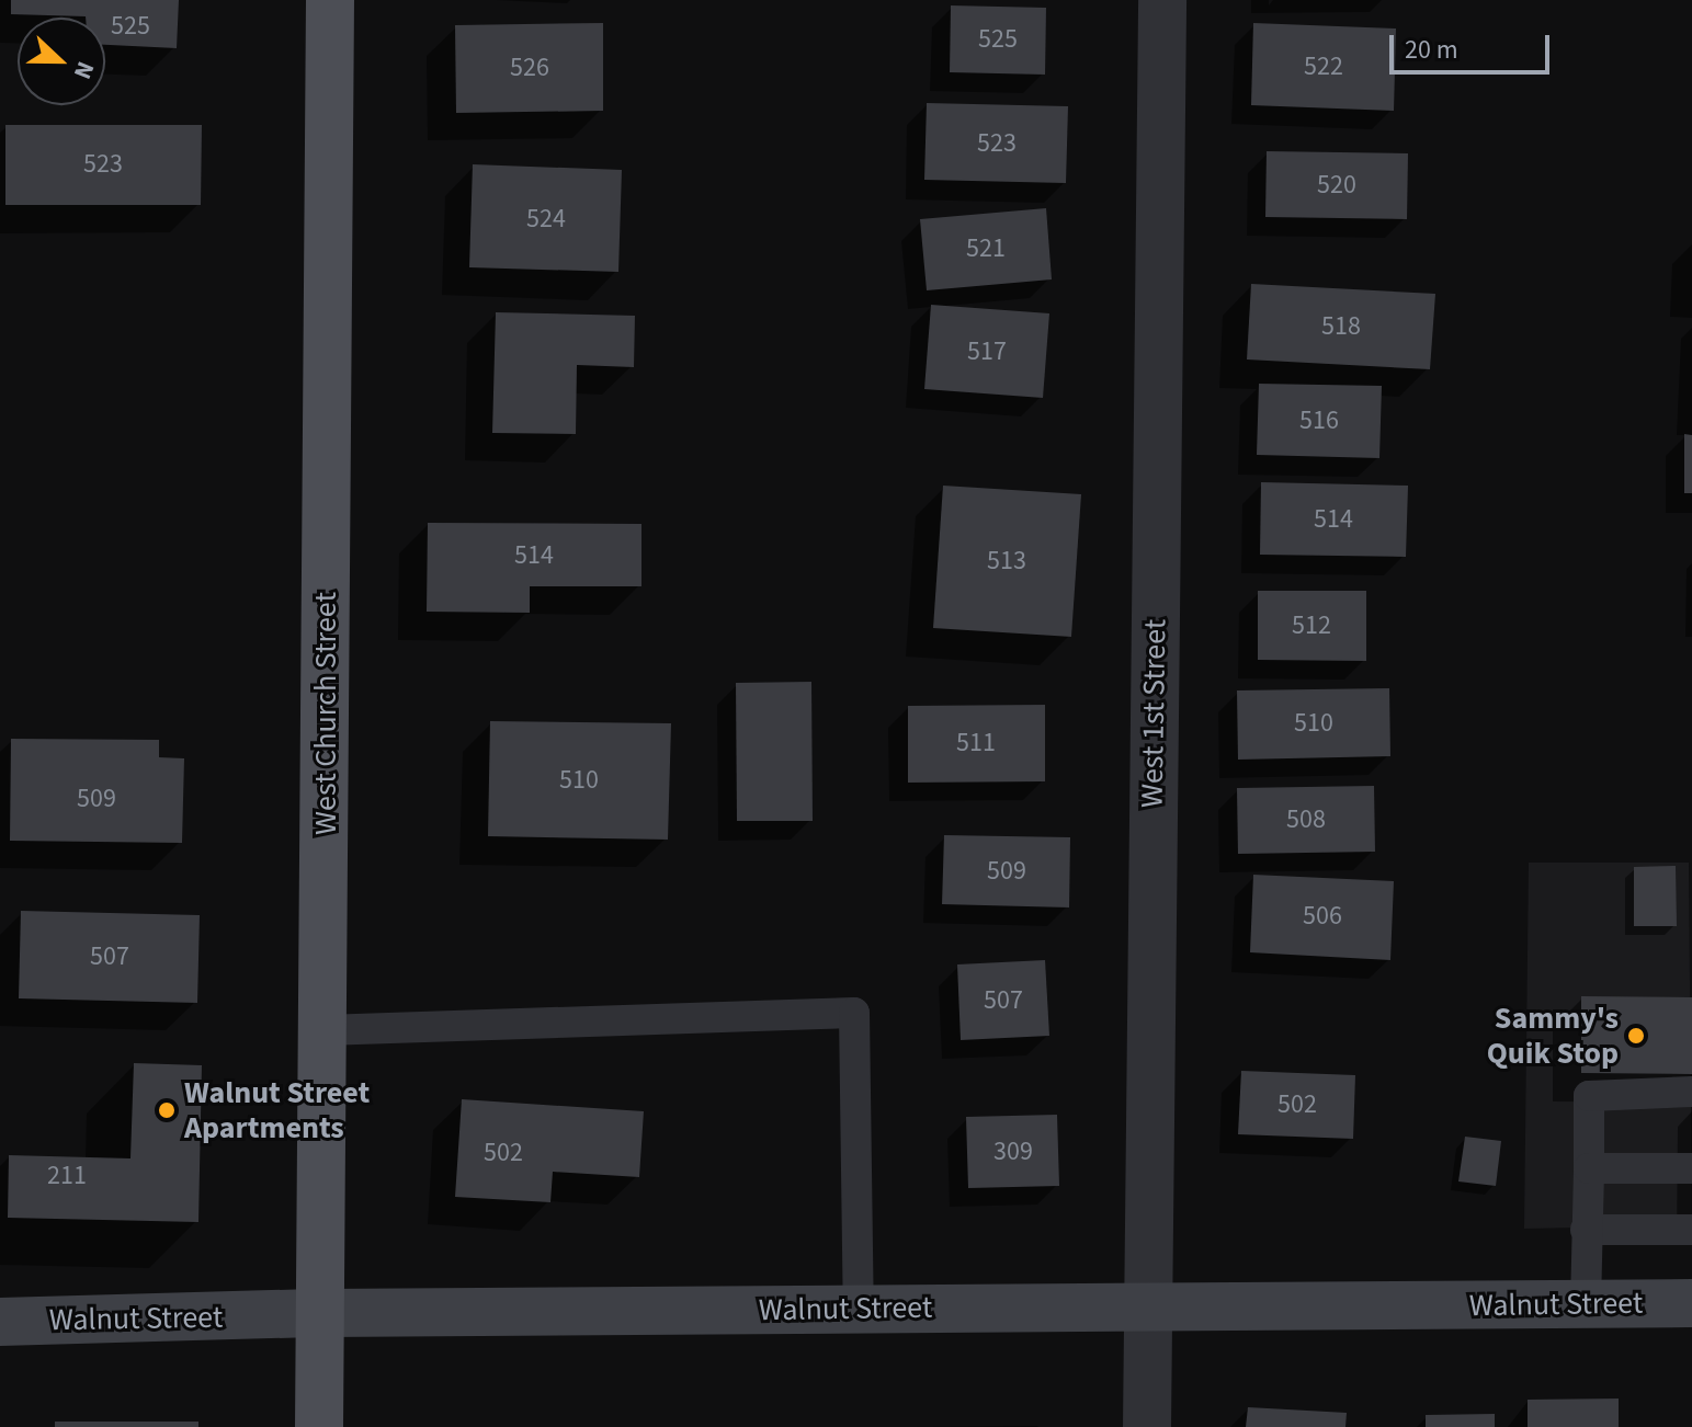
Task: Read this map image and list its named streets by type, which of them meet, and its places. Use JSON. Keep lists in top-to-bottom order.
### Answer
{
  "streets": {
    "main road": ["West Church Street"],
    "street": ["West 1st Street", "Walnut Street"]
  },
  "crossings": [
    ["West Church Street", "Walnut Street"],
    ["West 1st Street", "Walnut Street"]
  ],
  "places": ["Sammy's Quik Stop", "Walnut Street Apartments"],
  "house_numbers": [
    "525",
    "525",
    "522",
    "526",
    "523",
    "523",
    "520",
    "524",
    "521",
    "518",
    "517",
    "516",
    "514",
    "514",
    "513",
    "512",
    "510",
    "511",
    "510",
    "509",
    "508",
    "509",
    "506",
    "507",
    "507",
    "502",
    "309",
    "502",
    "211"
  ],
  "scale_bar": "20 m",
  "north": "right"
}
